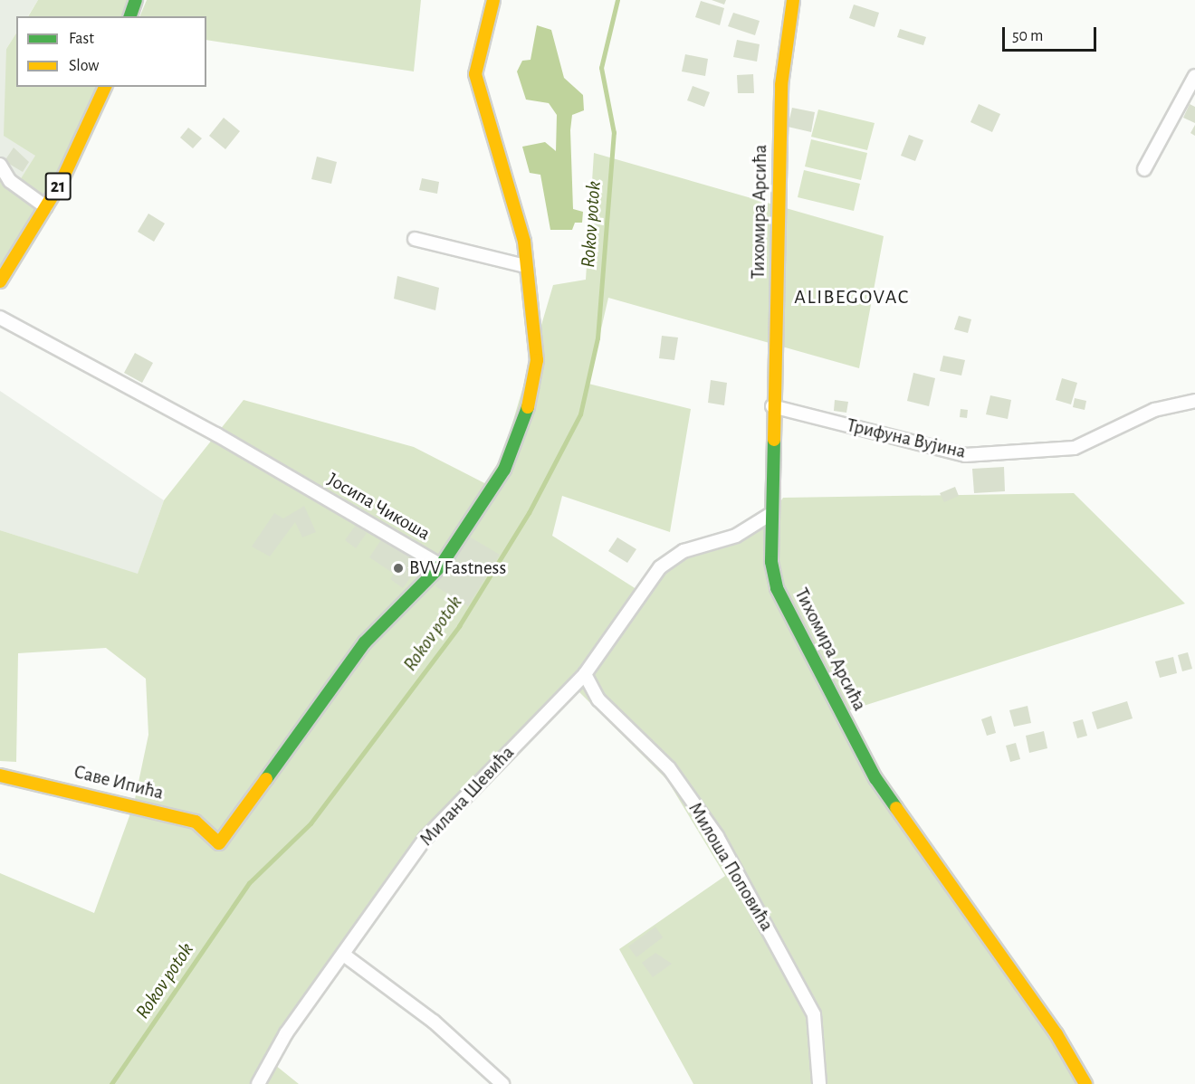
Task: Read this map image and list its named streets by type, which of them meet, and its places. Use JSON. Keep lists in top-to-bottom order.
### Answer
{
  "streets": {
    "street": [
      "21",
      "Тихомира Арсића",
      "Трифуна Вујина",
      "Јосипа Чикоша",
      "Саве Ипића",
      "Милана Шевића",
      "Милоша Поповића"
    ]
  },
  "crossings": [
    ["Тихомира Арсића", "Трифуна Вујина"],
    ["Јосипа Чикоша", "Саве Ипића"],
    ["Милана Шевића", "Милоша Поповића"]
  ],
  "districts": ["ALIBEGOVAC"],
  "water": ["Rokov potok"],
  "places": ["BVV Fastness"],
  "legend": ["Fast", "Slow"],
  "scale_bar": "50 m"
}
